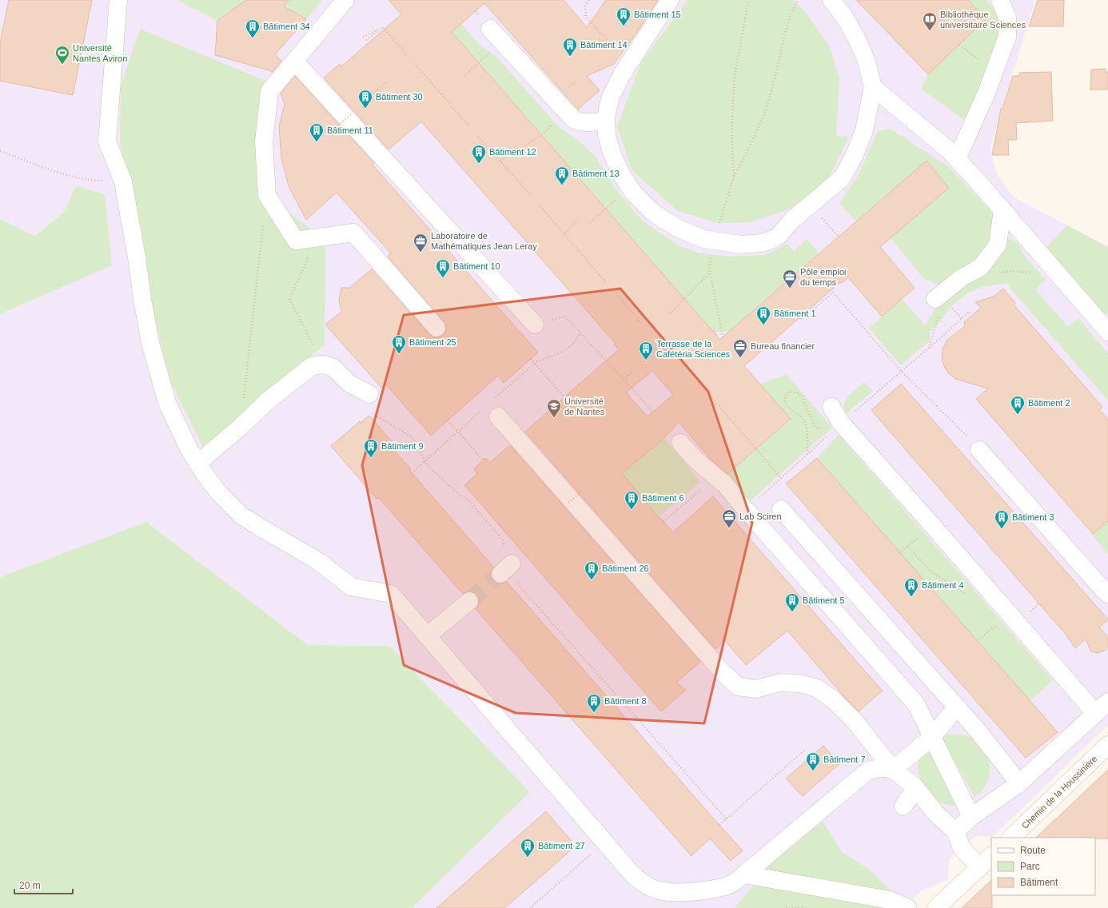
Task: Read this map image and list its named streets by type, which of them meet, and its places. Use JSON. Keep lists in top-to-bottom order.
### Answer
{
  "streets": {
    "street": ["Chemin de la Houssinière"]
  },
  "places": {
    "building": [
      "Bâtiment 15",
      "Bâtiment 34",
      "Bâtiment 14",
      "Bâtiment 30",
      "Bâtiment 11",
      "Bâtiment 12",
      "Bâtiment 13",
      "Bâtiment 10",
      "Bâtiment 1",
      "Bâtiment 25",
      "Terrasse de la Cafétéria Sciences",
      "Bâtiment 2",
      "Bâtiment 9",
      "Bâtiment 6",
      "Bâtiment 3",
      "Bâtiment 26",
      "Bâtiment 4",
      "Bâtiment 5",
      "Bâtiment 8",
      "Bâtiment 7",
      "Bâtiment 27"
    ],
    "library": ["Bibliothèque universitaire Sciences"],
    "sports": ["Université Nantes Aviron"],
    "office": [
      "Laboratoire de Mathématiques Jean Leray",
      "Pôle emploi du temps",
      "Bureau financier",
      "Lab Sciren"
    ],
    "school or university": ["Université de Nantes"]
  },
  "legend": ["Route", "Parc", "Bâtiment"],
  "scale_bar": "20 m"
}
